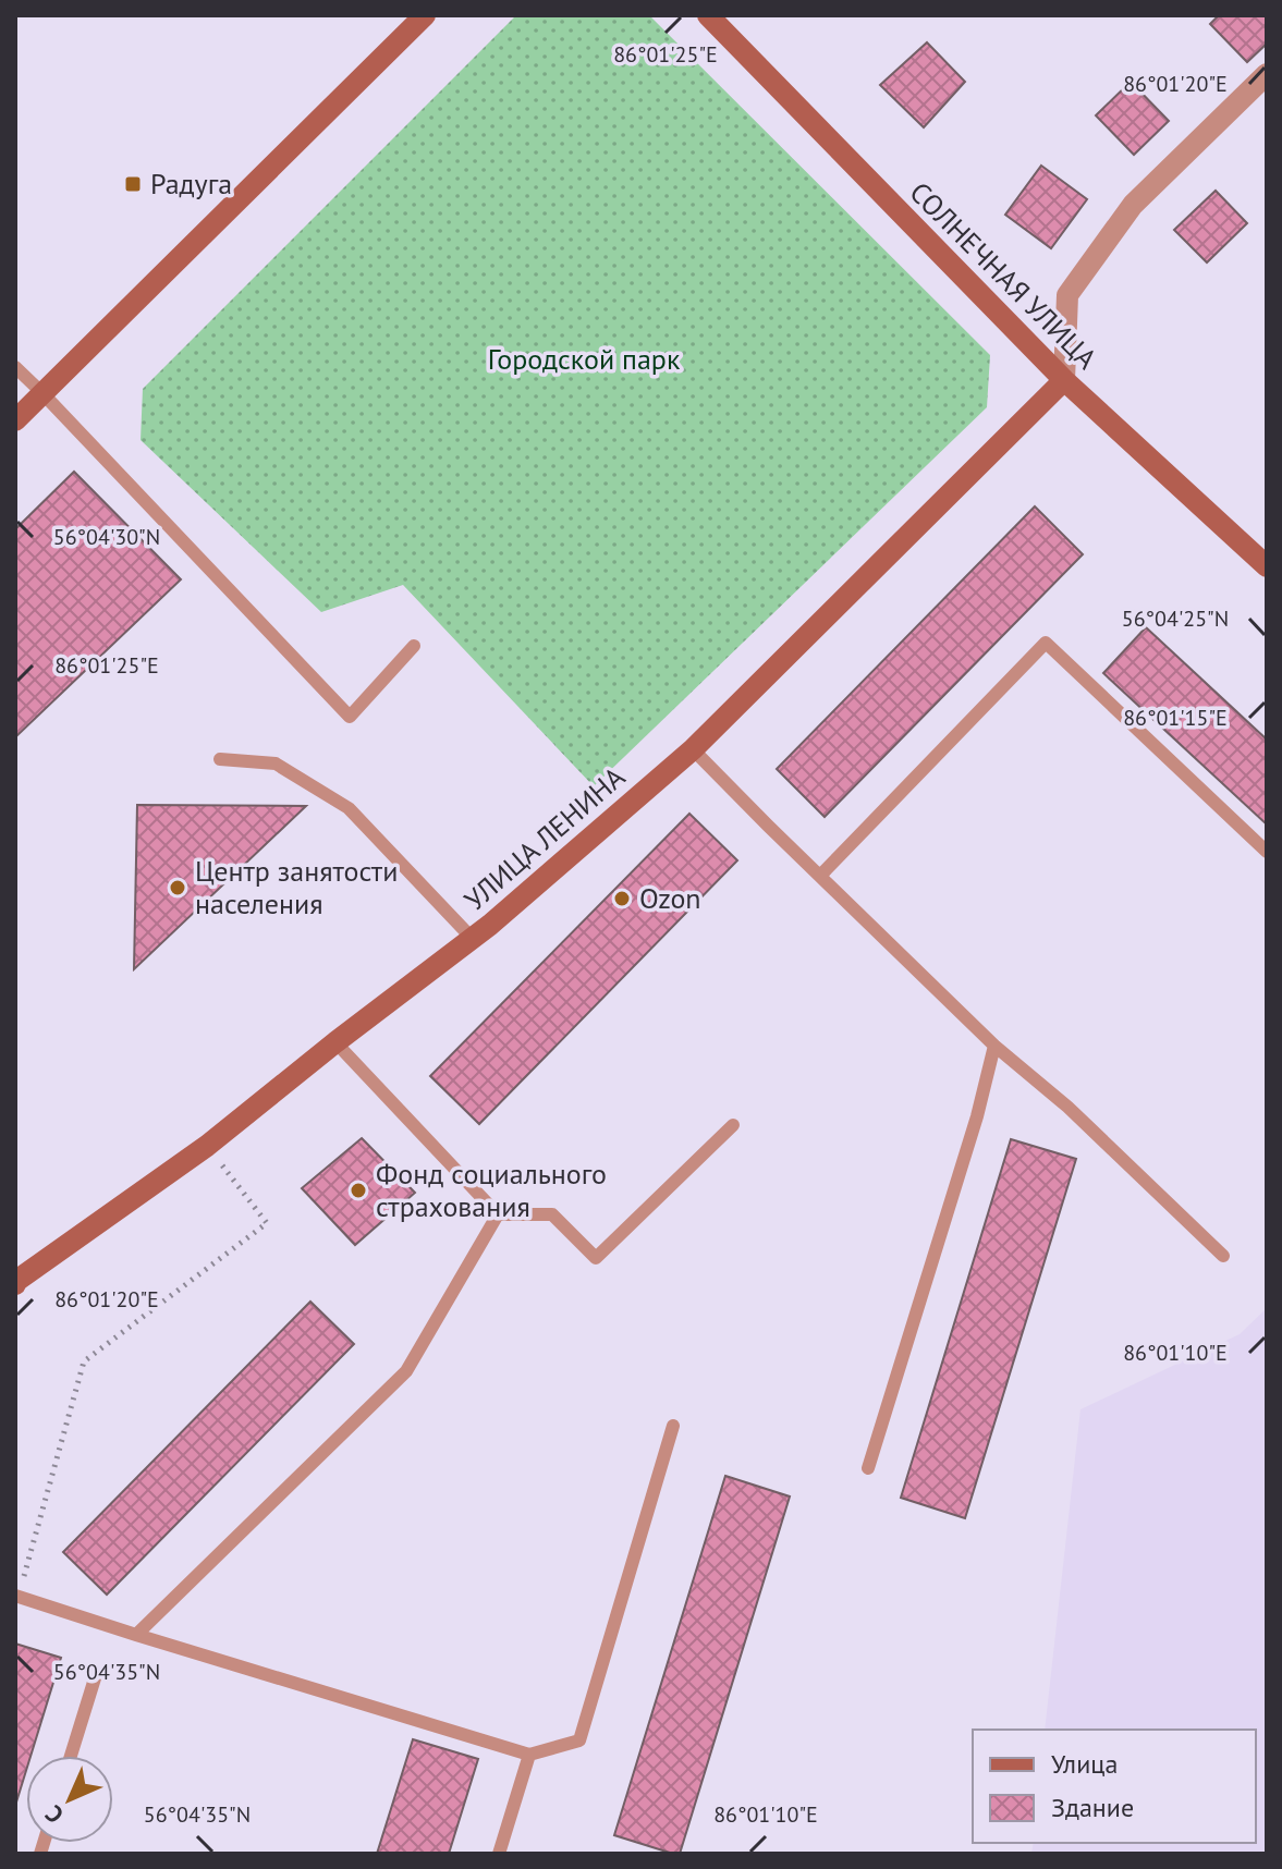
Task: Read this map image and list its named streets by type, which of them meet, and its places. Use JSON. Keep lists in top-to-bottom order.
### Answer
{
  "streets": {
    "street": ["СОЛНЕЧНАЯ УЛИЦА", "УЛИЦА ЛЕНИНА"]
  },
  "crossings": [
    ["СОЛНЕЧНАЯ УЛИЦА", "УЛИЦА ЛЕНИНА"]
  ],
  "parks": ["Городской парк"],
  "places": {
    "transit": ["Радуга"],
    "other": ["Центр занятости населения", "Ozon", "Фонд социального страхования"]
  },
  "legend": ["Улица", "Здание"],
  "north": "bottom left",
  "coordinates": [
    "86°01'25\"E",
    "86°01'20\"E",
    "56°04'30\"N",
    "56°04'25\"N",
    "86°01'15\"E",
    "86°01'10\"E",
    "56°04'35\"N"
  ]
}
